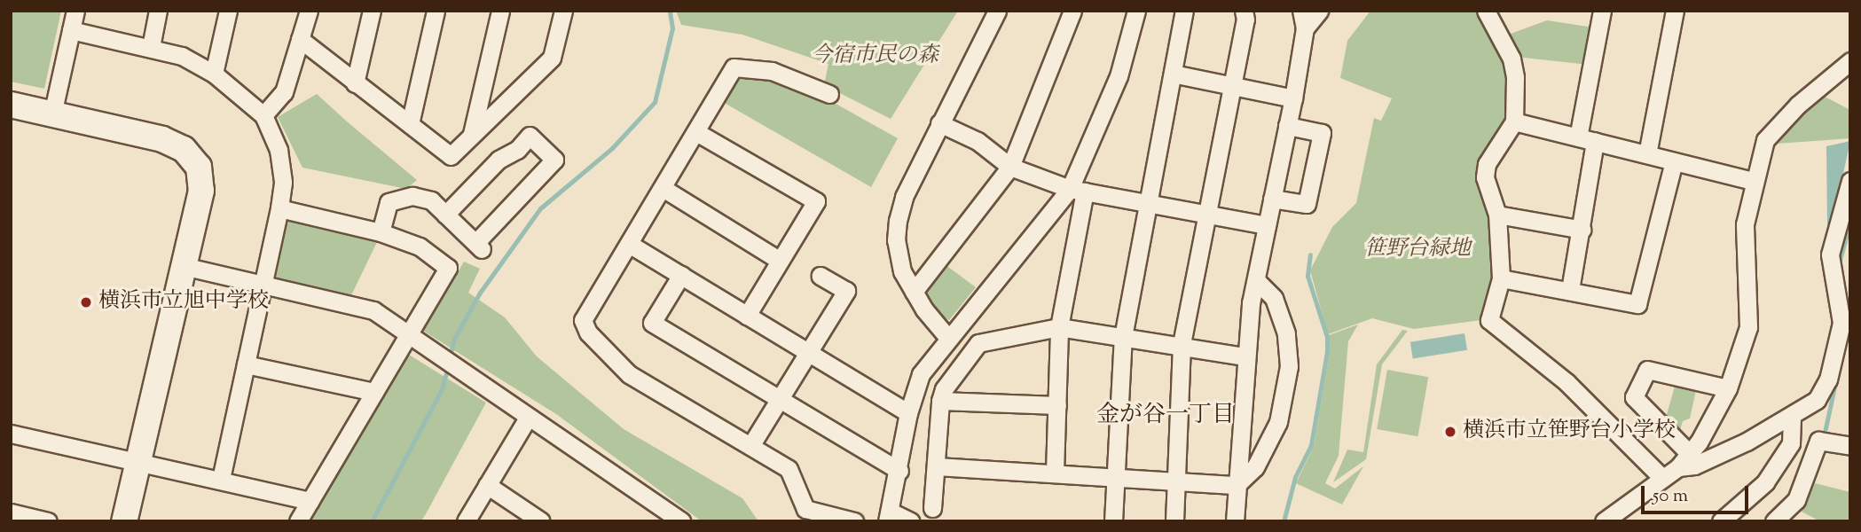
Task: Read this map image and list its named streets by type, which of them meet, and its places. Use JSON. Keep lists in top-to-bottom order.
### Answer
{
  "districts": ["金が谷一丁目"],
  "parks": ["今宿市民の森", "笹野台緑地"],
  "places": ["横浜市立旭中学校", "横浜市立笹野台小学校"],
  "scale_bar": "50 m"
}
